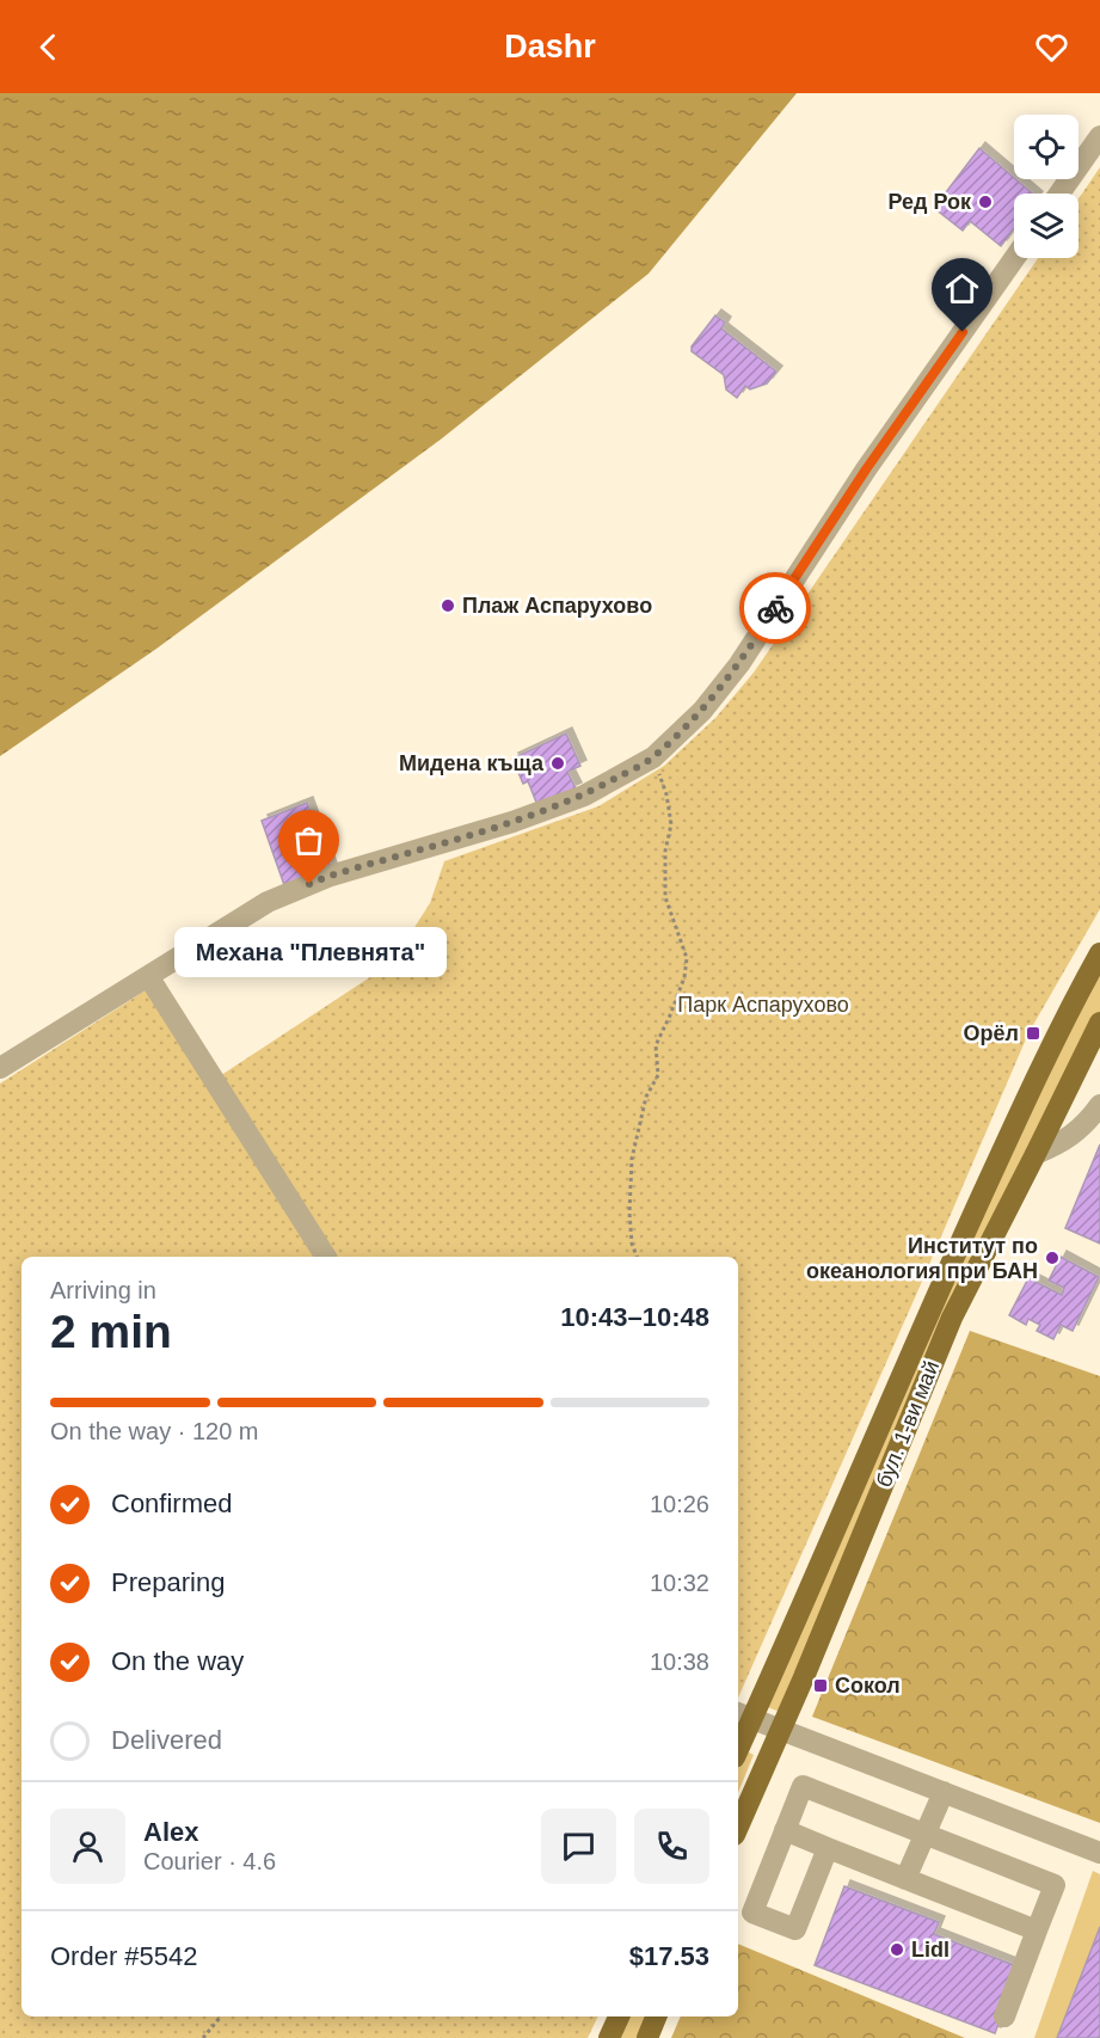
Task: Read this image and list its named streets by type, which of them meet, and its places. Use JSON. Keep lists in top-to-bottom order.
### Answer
{
  "streets": {
    "main road": ["бул. 1-ви май"]
  },
  "parks": ["Парк Аспарухово"],
  "places": {
    "other": [
      "Ред Рок",
      "Плаж Аспарухово",
      "Мидена къща",
      "Механа \"Плевнята\"",
      "Институт по океанология при БАН",
      "Lidl"
    ],
    "transit": ["Орёл", "Сокол"]
  },
  "page": {
    "header": "Dashr",
    "bubble": "Механа \"Плевнята\"",
    "heading": ["2 min", "Arriving in", "10:43–10:48"],
    "panel": [
      "Alex",
      "Courier · 4.6",
      "Order #5542",
      "$17.53"
    ],
    "bar": "On the way · 120 m",
    "list": [
      ["Confirmed", "10:26"],
      ["Preparing", "10:32"],
      ["On the way", "10:38"],
      "Delivered"
    ]
  }
}
